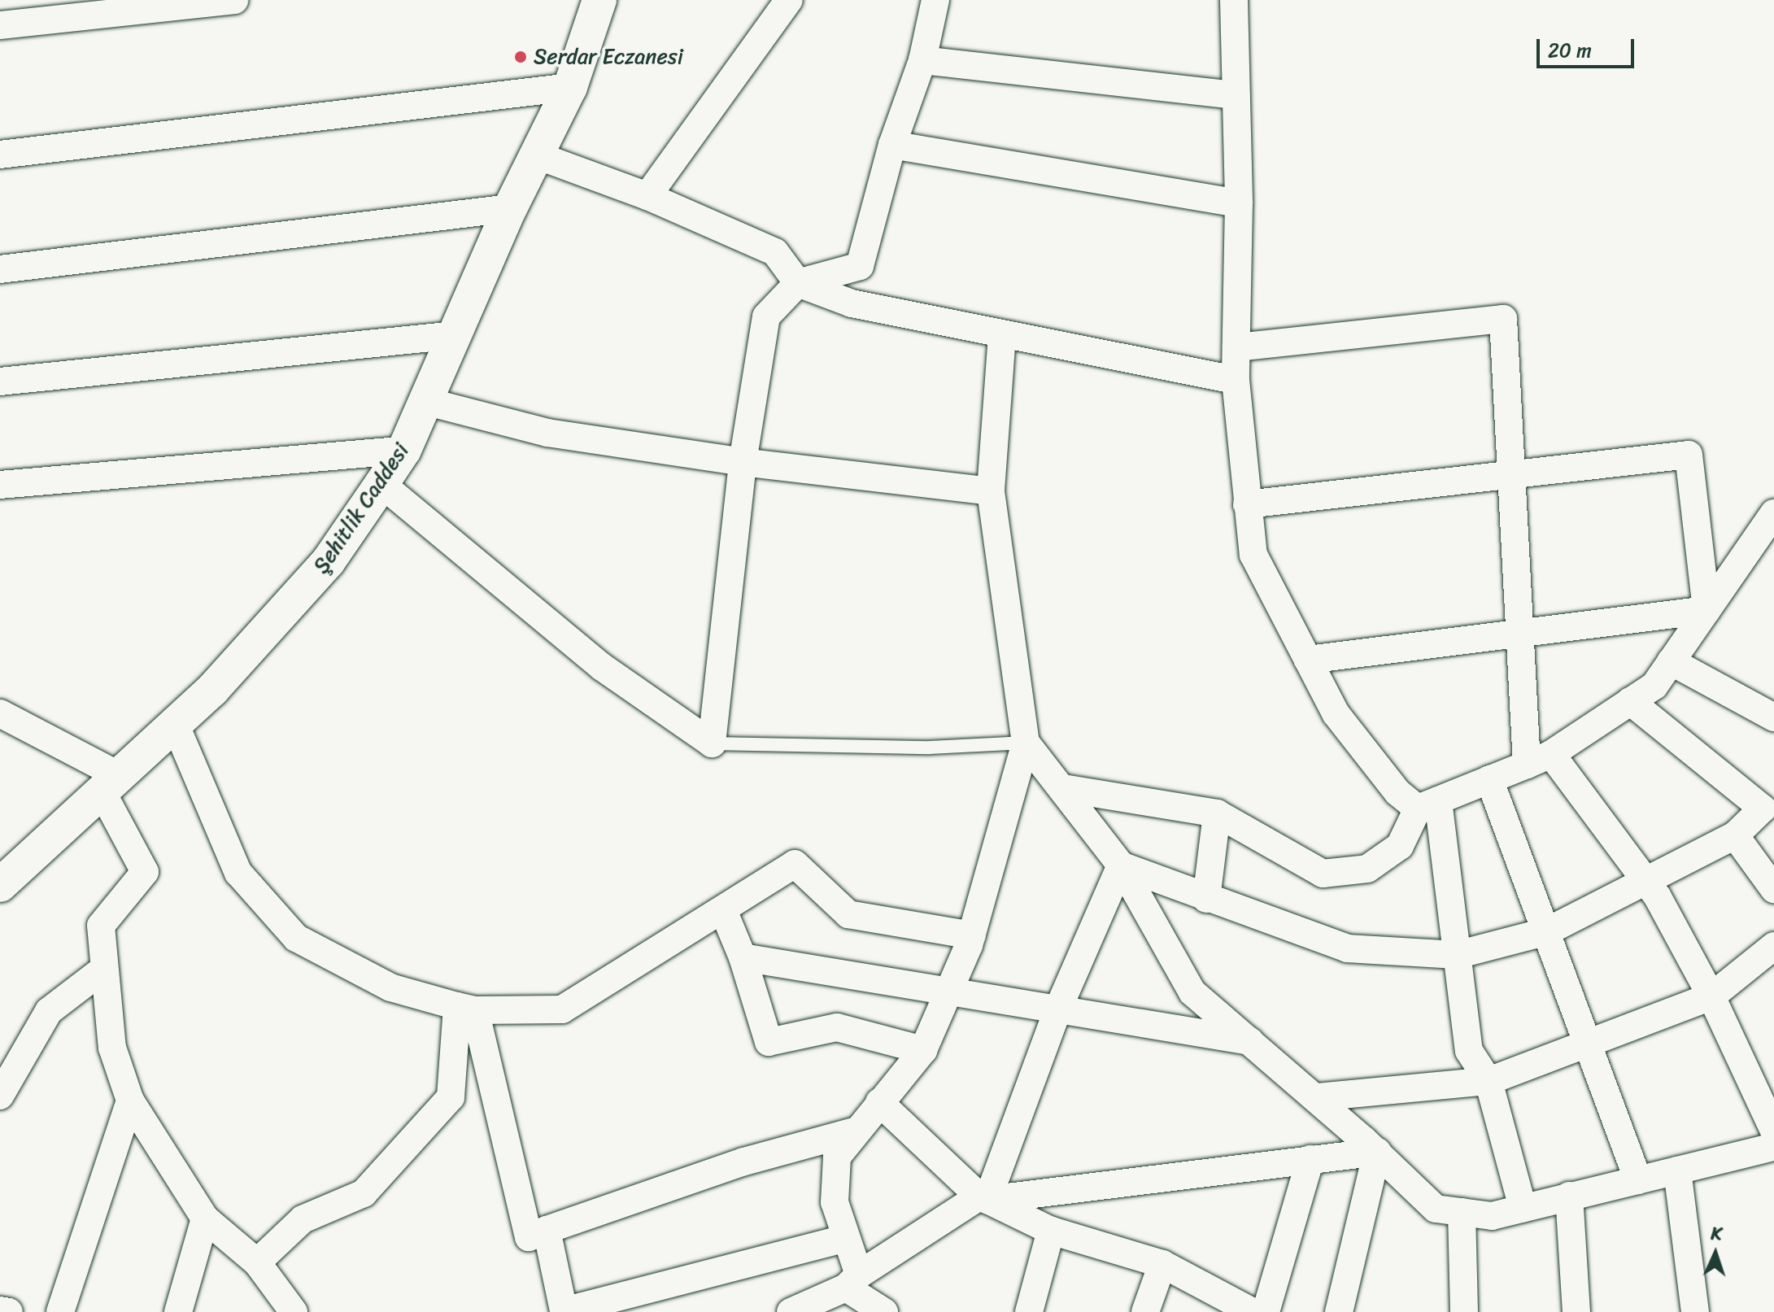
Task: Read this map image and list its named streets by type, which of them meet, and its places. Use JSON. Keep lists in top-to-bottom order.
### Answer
{
  "streets": {
    "street": ["Şehitlik Caddesi"]
  },
  "places": ["Serdar Eczanesi"],
  "scale_bar": "20 m",
  "north": "top"
}
